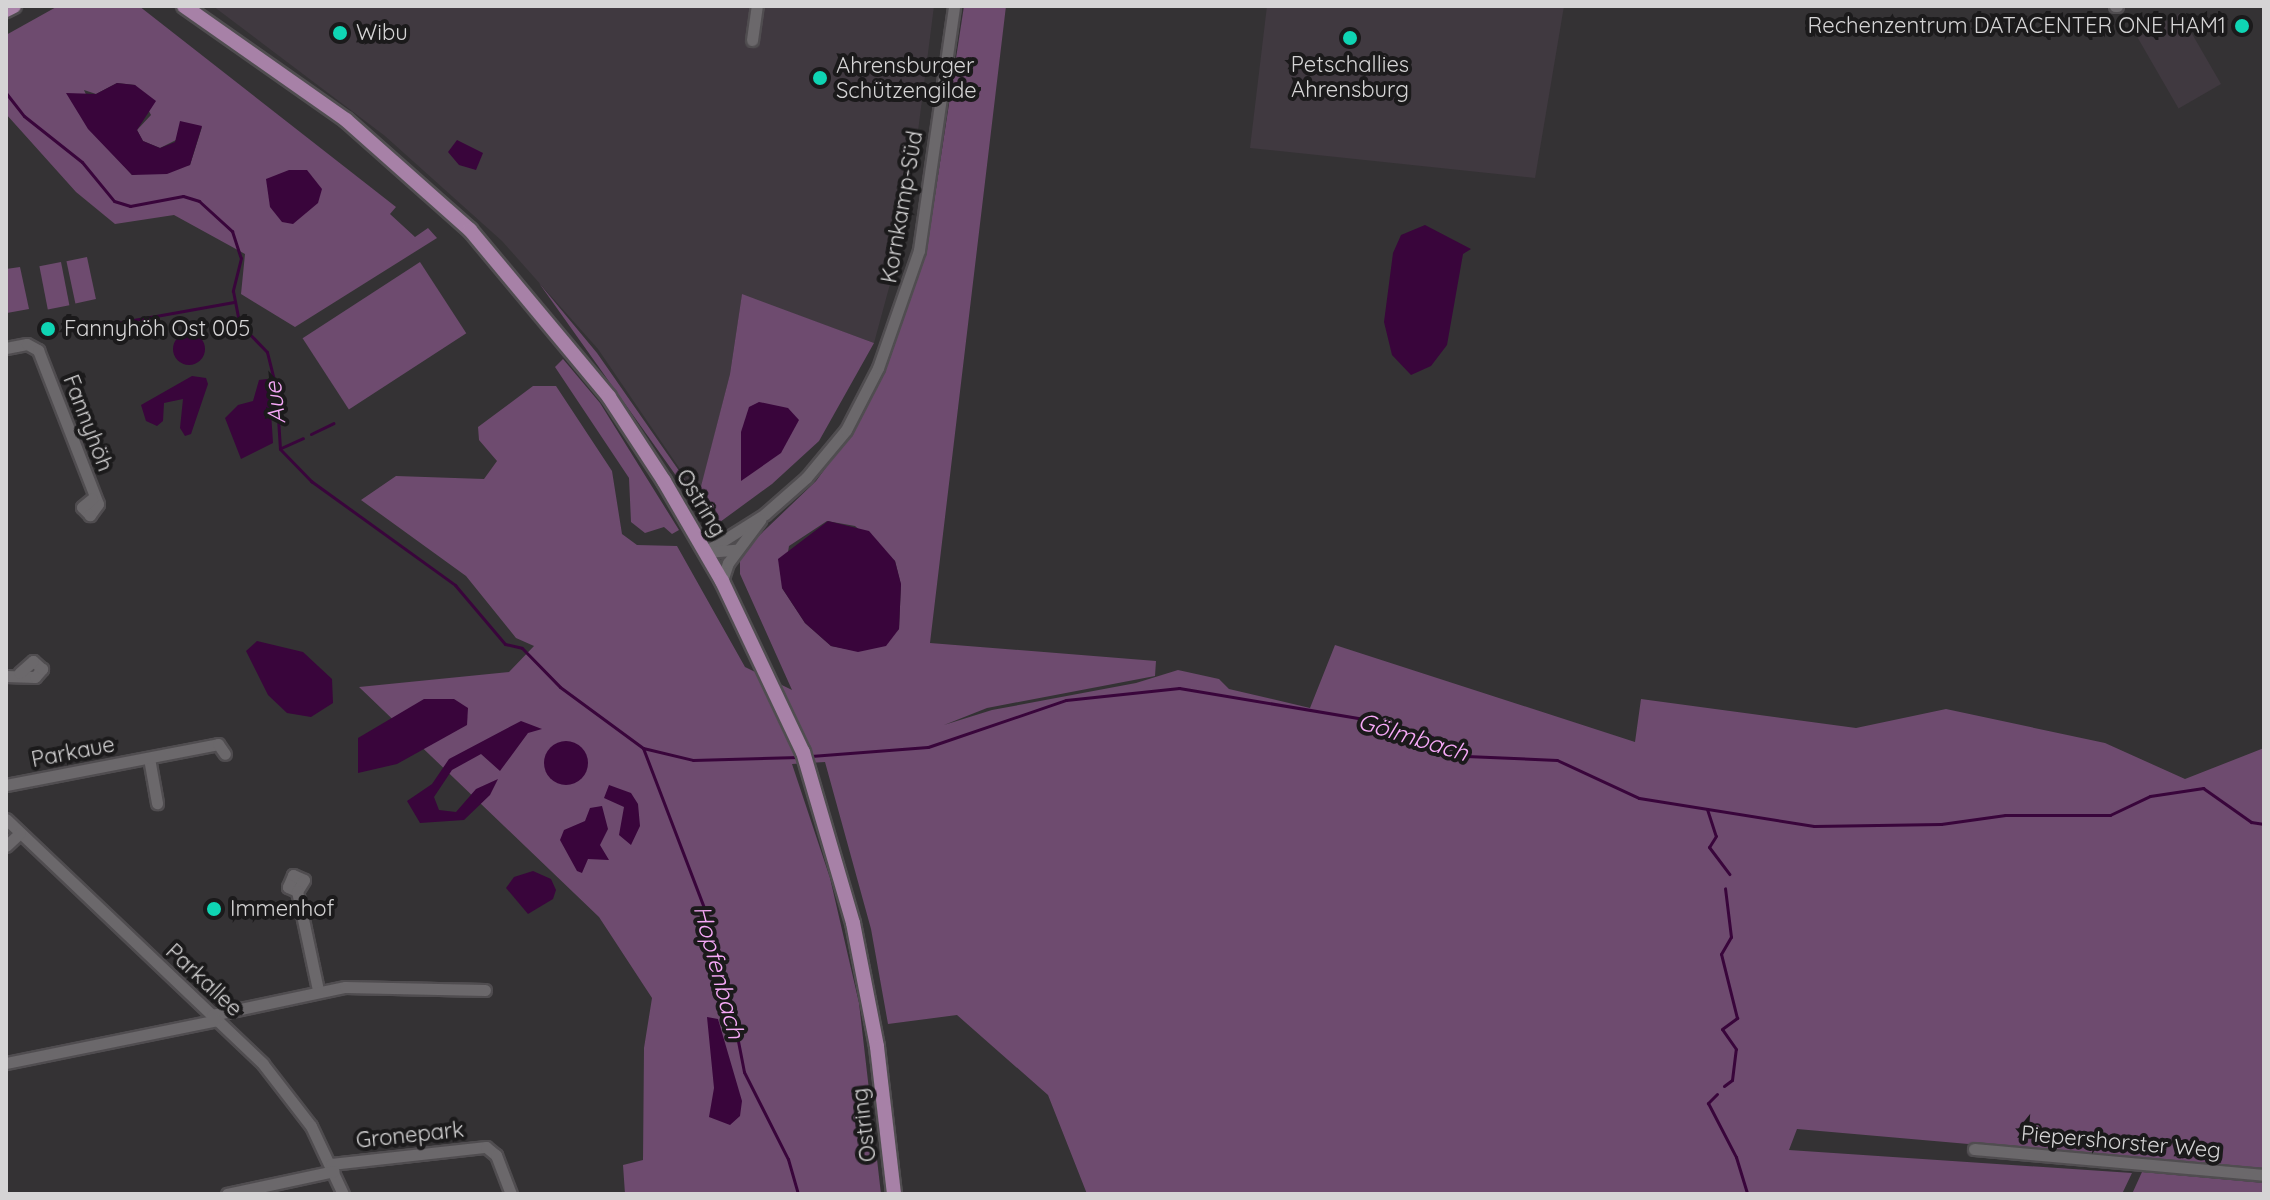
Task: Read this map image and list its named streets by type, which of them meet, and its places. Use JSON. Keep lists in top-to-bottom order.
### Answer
{
  "streets": {
    "main road": ["Ostring"],
    "street": [
      "Kornkamp-Süd",
      "Fannyhöh",
      "Parkaue",
      "Parkallee",
      "Gronepark",
      "Piepershorster Weg"
    ]
  },
  "crossings": [
    ["Kornkamp-Süd", "Ostring"],
    ["Parkallee", "Gronepark"]
  ],
  "water": ["Aue", "Gölmbach", "Hopfenbach"],
  "places": [
    "Rechenzentrum DATACENTER ONE HAM1",
    "Wibu",
    "Petschallies Ahrensburg",
    "Ahrensburger Schützengilde",
    "Fannyhöh Ost 005",
    "Immenhof"
  ]
}
